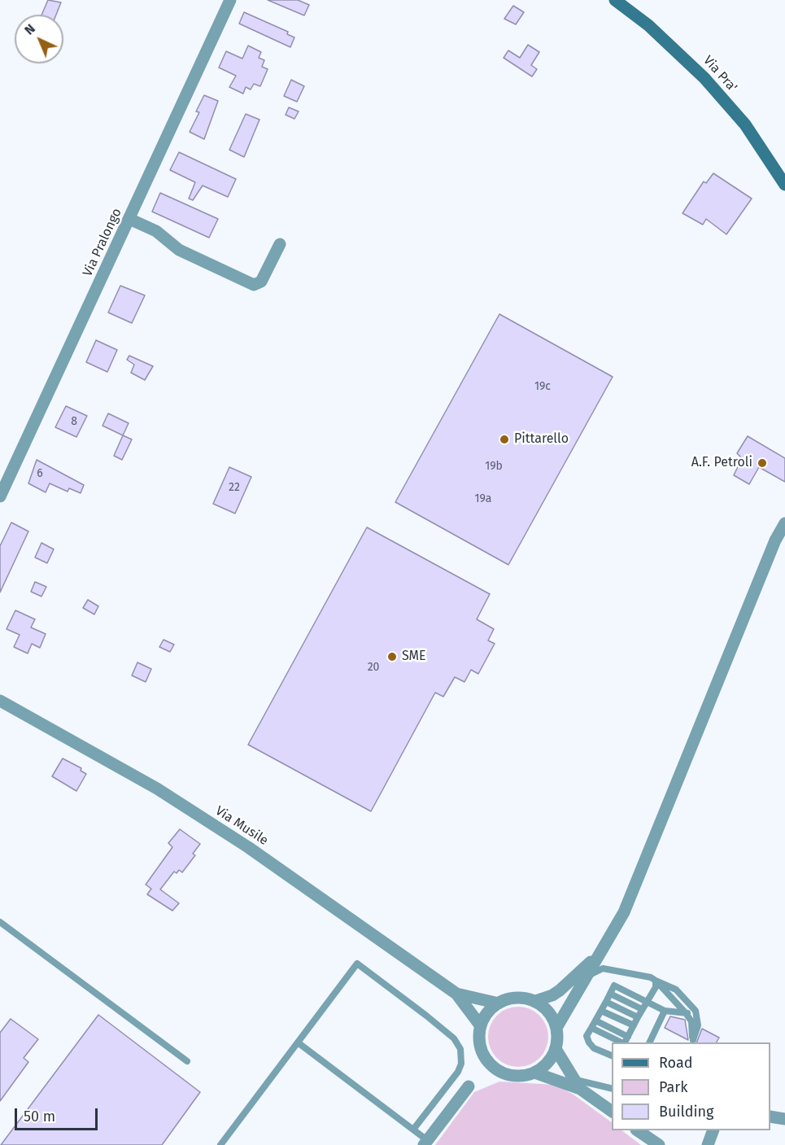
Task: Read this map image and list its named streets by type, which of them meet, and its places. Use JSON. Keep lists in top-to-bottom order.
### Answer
{
  "streets": {
    "street": ["Via Pra'", "Via Pralongo", "Via Musile"]
  },
  "places": ["Pittarello", "A.F. Petroli", "SME"],
  "house_numbers": [
    "19c",
    "8",
    "19b",
    "6",
    "22",
    "19a",
    "20"
  ],
  "legend": ["Road", "Park", "Building"],
  "scale_bar": "50 m",
  "north": "top left"
}
